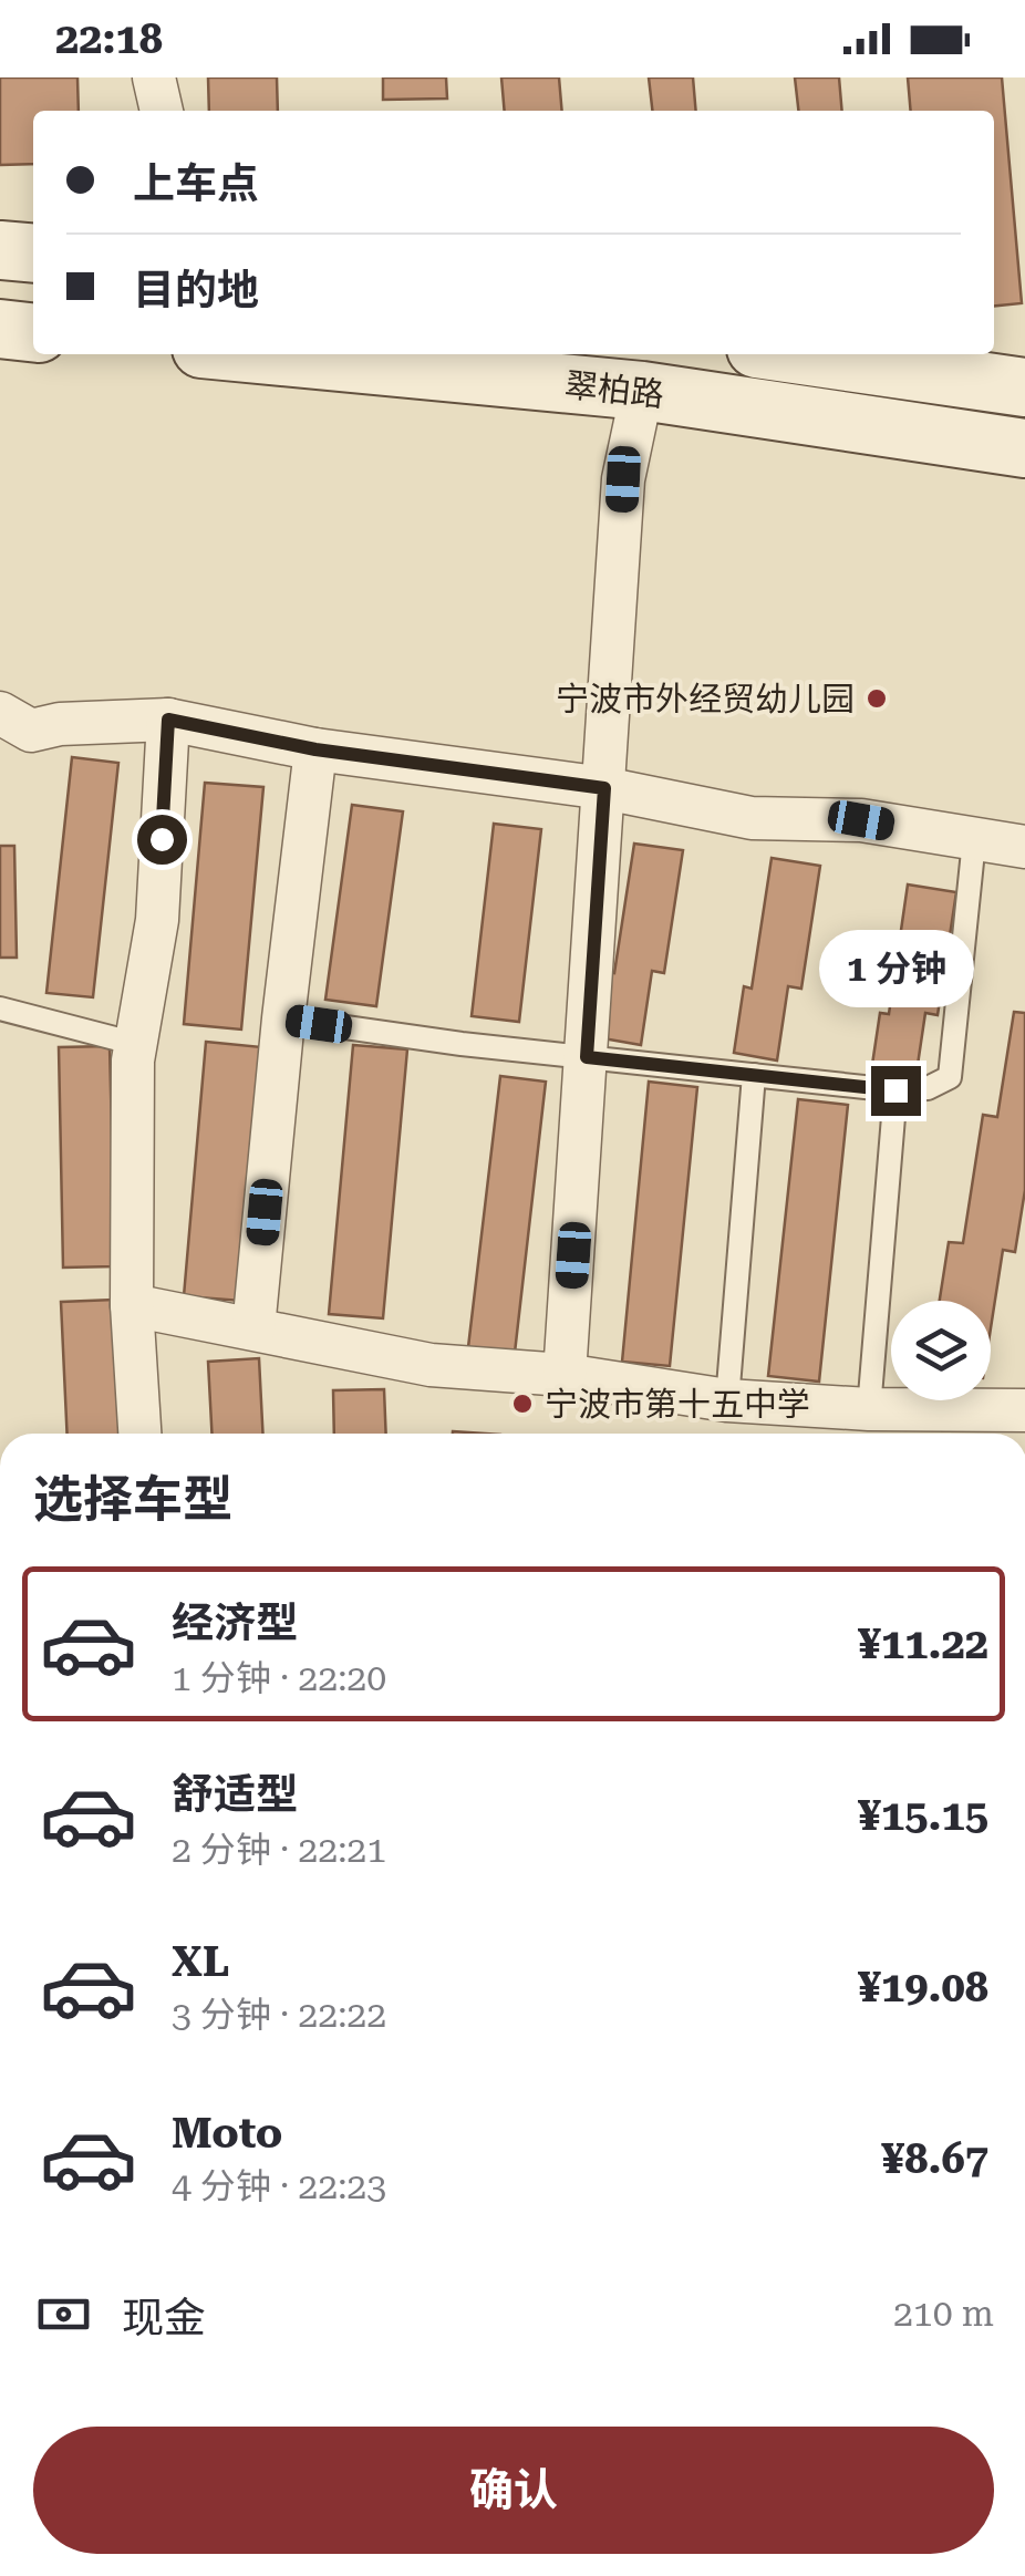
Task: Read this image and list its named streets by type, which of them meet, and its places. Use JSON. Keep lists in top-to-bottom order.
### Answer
{
  "streets": {
    "main road": ["翠柏路"]
  },
  "places": ["宁波市外经贸幼儿园", "宁波市第十五中学"],
  "page": {
    "status": "22:18",
    "banner": ["上车点", "目的地"],
    "bubble": "1 分钟",
    "heading": "选择车型",
    "list": [
      {
        "name": "经济型",
        "note": "1 分钟 · 22:20",
        "value": "¥11.22"
      },
      {
        "name": "舒适型",
        "note": "2 分钟 · 22:21",
        "value": "¥15.15"
      },
      {
        "name": "XL",
        "note": "3 分钟 · 22:22",
        "value": "¥19.08"
      },
      {
        "name": "Moto",
        "note": "4 分钟 · 22:23",
        "value": "¥8.67"
      }
    ],
    "pay": ["现金", "210 m"],
    "buttons": "确认"
  }
}
